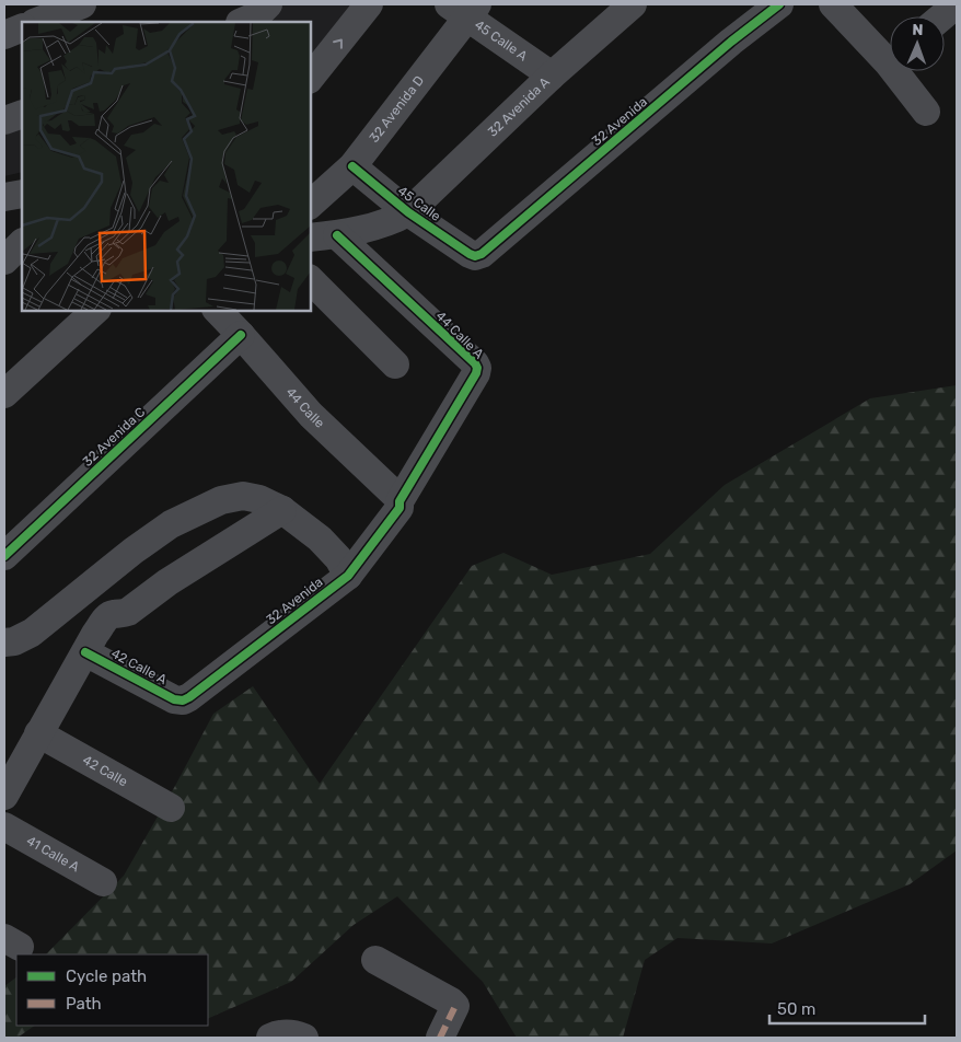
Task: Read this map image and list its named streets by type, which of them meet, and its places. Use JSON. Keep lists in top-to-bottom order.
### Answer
{
  "streets": {
    "street": [
      "45 Calle A",
      "32 Avenida A",
      "32 Avenida D",
      "32 Avenida",
      "45 Calle",
      "44 Calle A",
      "44 Calle",
      "32 Avenida C",
      "42 Calle A",
      "42 Calle",
      "41 Calle A"
    ]
  },
  "crossings": [
    ["45 Calle A", "32 Avenida A"],
    ["45 Calle A", "32 Avenida D"],
    ["32 Avenida A", "45 Calle"],
    ["32 Avenida A", "44 Calle A"],
    ["32 Avenida D", "45 Calle"],
    ["32 Avenida", "45 Calle"],
    ["32 Avenida", "44 Calle A"],
    ["32 Avenida", "44 Calle"],
    ["32 Avenida", "42 Calle A"],
    ["44 Calle A", "44 Calle"],
    ["44 Calle", "32 Avenida C"]
  ],
  "legend": ["Cycle path", "Path"],
  "scale_bar": "50 m",
  "north": "top"
}
